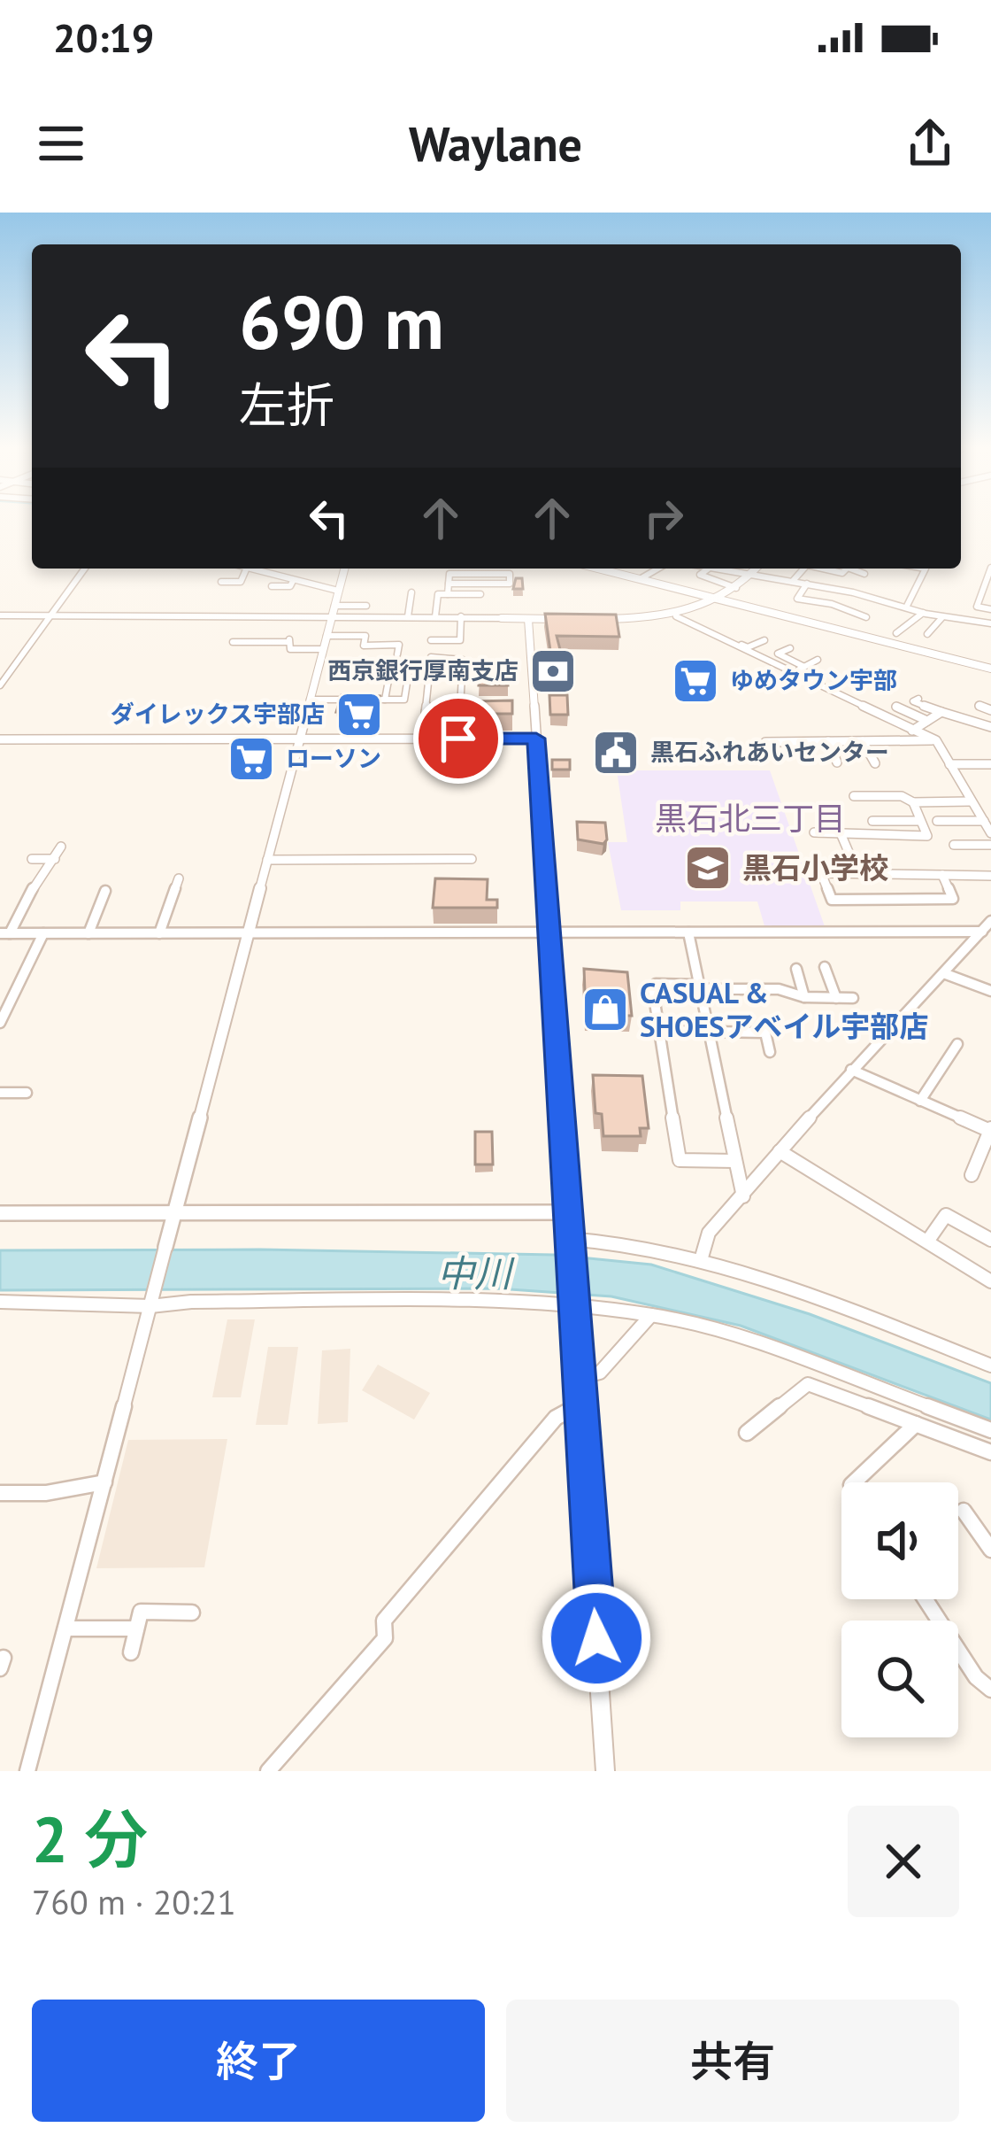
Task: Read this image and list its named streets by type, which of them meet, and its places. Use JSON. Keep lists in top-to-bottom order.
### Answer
{
  "districts": ["黒石北三丁目"],
  "water": ["中川"],
  "places": {
    "bank": ["西京銀行厚南支店"],
    "supermarket": ["ゆめタウン宇部", "ダイレックス宇部店", "ローソン"],
    "public building": ["黒石ふれあいセンター"],
    "school or university": ["黒石小学校"],
    "shop": ["CASUAL & SHOESアベイル宇部店"]
  },
  "page": {
    "status": "20:19",
    "header": "Waylane",
    "turn": ["690 m", "左折"],
    "heading": ["2 分", "760 m · 20:21"],
    "buttons": ["終了", "共有"]
  }
}
